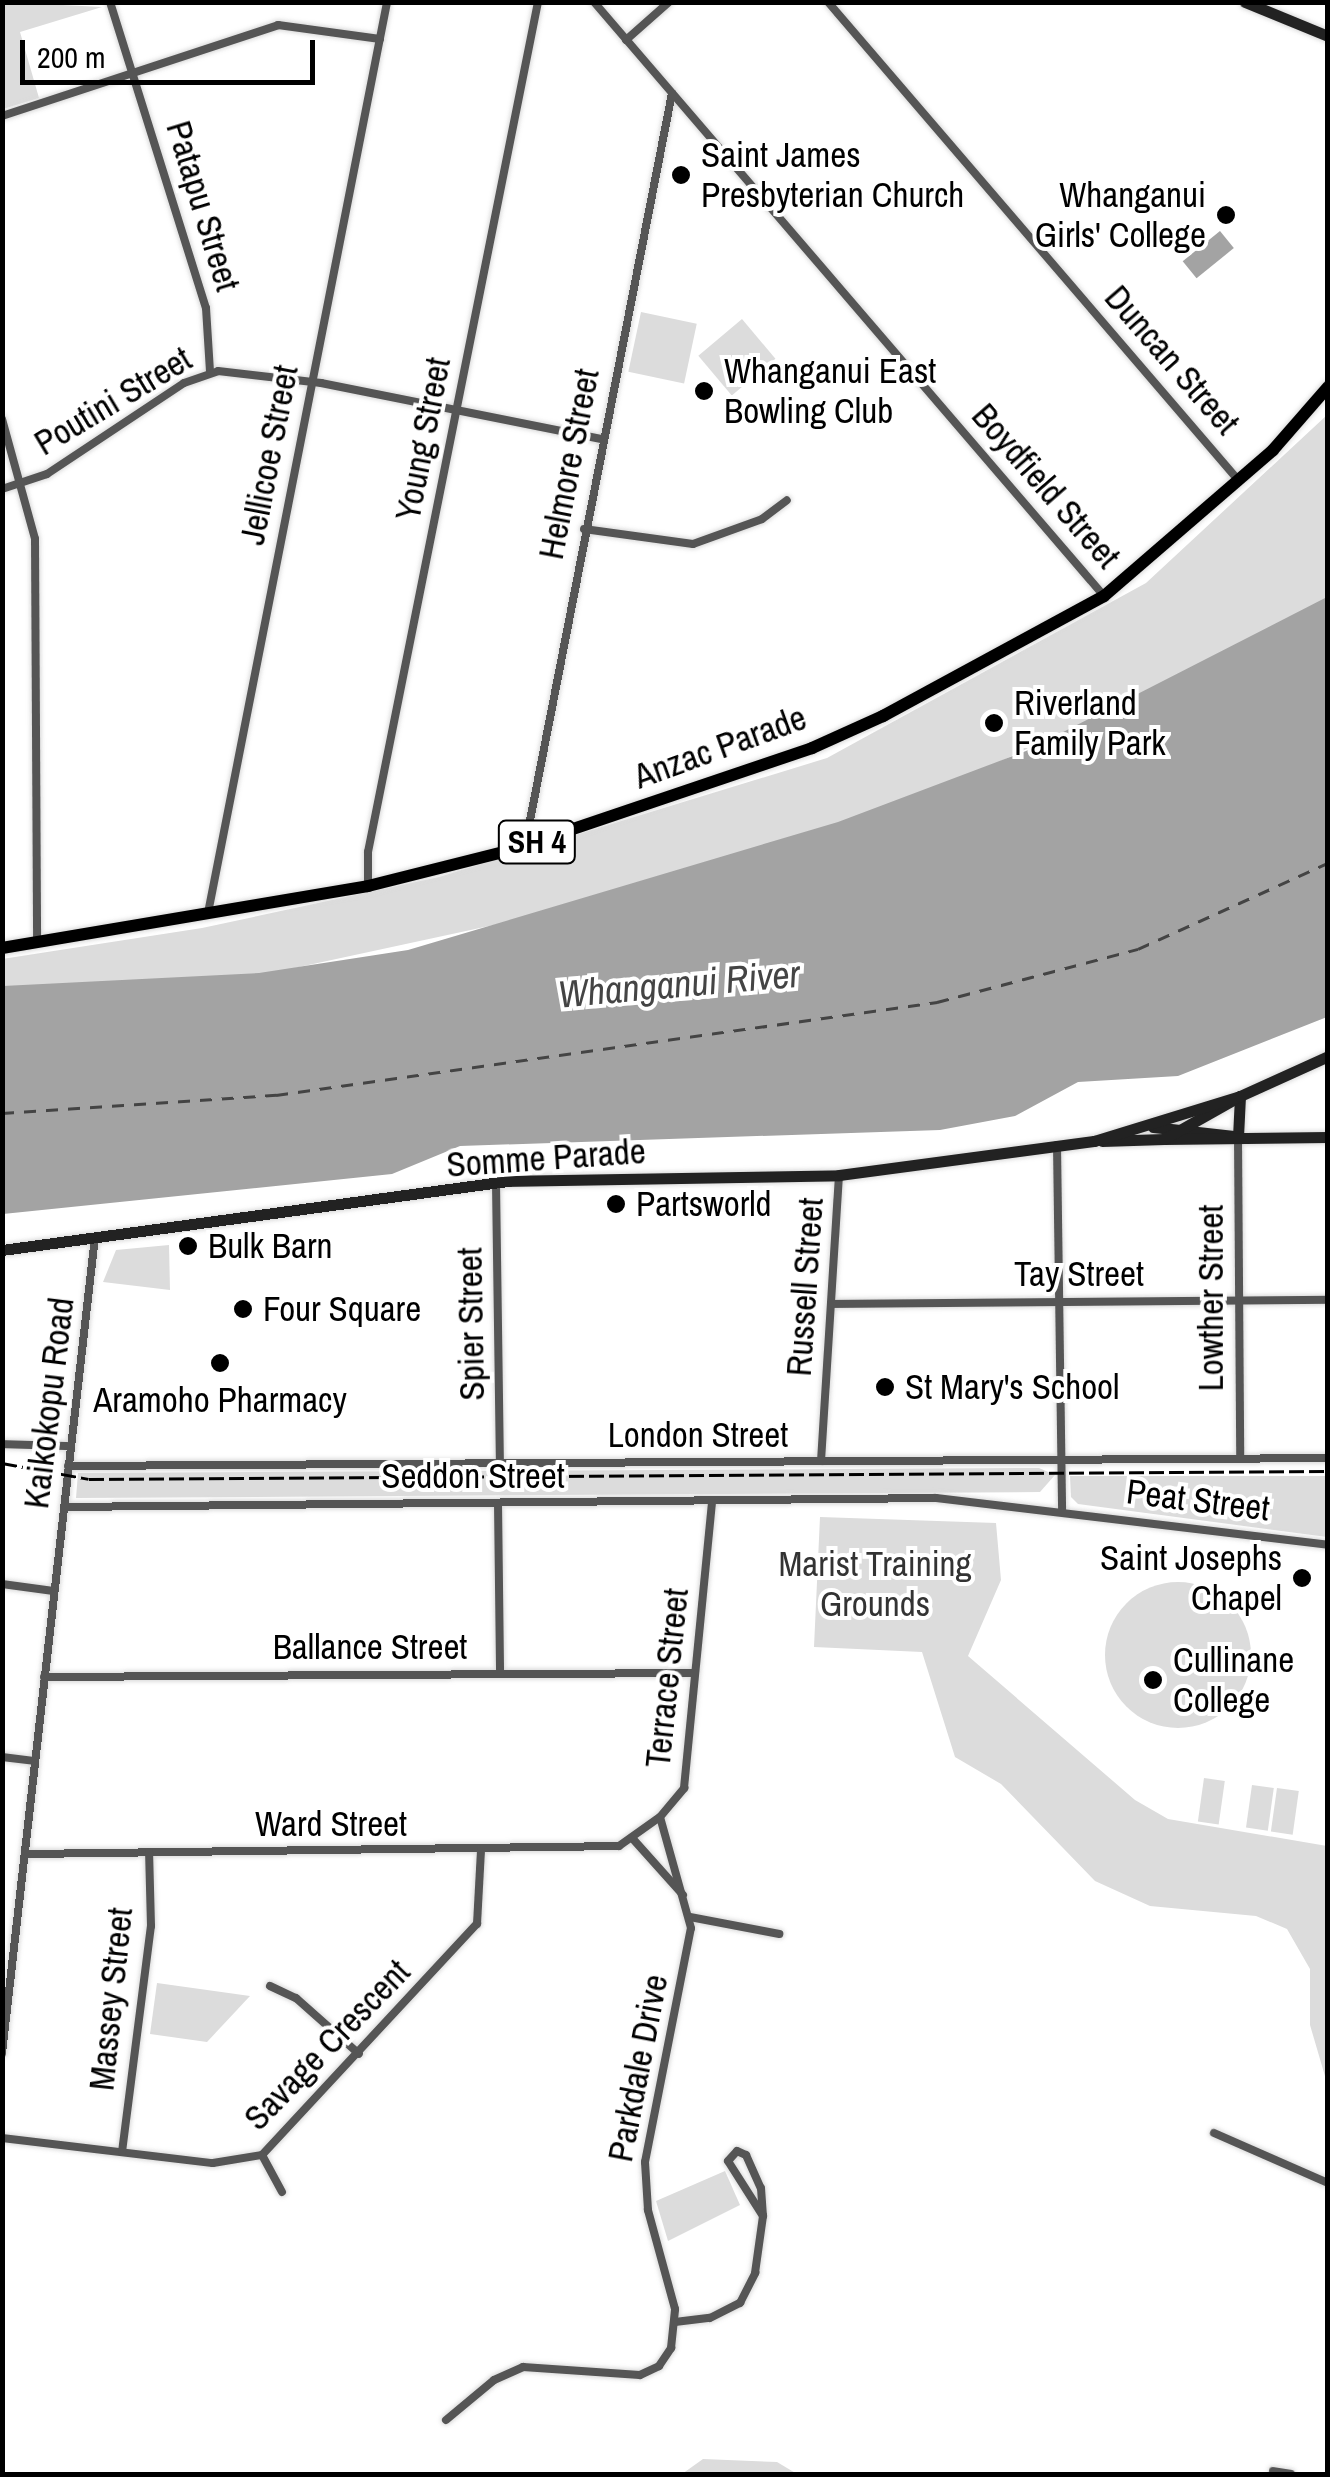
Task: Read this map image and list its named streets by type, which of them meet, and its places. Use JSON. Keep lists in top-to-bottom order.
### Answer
{
  "streets": {
    "main road": ["Anzac Parade", "SH 4", "Somme Parade"],
    "street": [
      "Patapu Street",
      "Duncan Street",
      "Poutini Street",
      "Young Street",
      "Jellicoe Street",
      "Helmore Street",
      "Boydfield Street",
      "Tay Street",
      "Russell Street",
      "Lowther Street",
      "Spier Street",
      "Kaikokopu Road",
      "London Street",
      "Seddon Street",
      "Peat Street",
      "Ballance Street",
      "Terrace Street",
      "Ward Street",
      "Massey Street",
      "Savage Crescent",
      "Parkdale Drive"
    ]
  },
  "crossings": [
    ["Patapu Street", "Poutini Street"],
    ["Duncan Street", "Anzac Parade"],
    ["Poutini Street", "Young Street"],
    ["Poutini Street", "Jellicoe Street"],
    ["Poutini Street", "Helmore Street"],
    ["Young Street", "Anzac Parade"],
    ["Jellicoe Street", "Anzac Parade"],
    ["Helmore Street", "Boydfield Street"],
    ["Helmore Street", "Anzac Parade"],
    ["Boydfield Street", "Anzac Parade"],
    ["Somme Parade", "Russell Street"],
    ["Somme Parade", "Spier Street"],
    ["Somme Parade", "Kaikokopu Road"],
    ["Tay Street", "Russell Street"],
    ["Tay Street", "Lowther Street"],
    ["Russell Street", "London Street"],
    ["Lowther Street", "London Street"],
    ["Spier Street", "London Street"],
    ["Kaikokopu Road", "London Street"],
    ["Kaikokopu Road", "Seddon Street"],
    ["Kaikokopu Road", "Ballance Street"],
    ["Kaikokopu Road", "Ward Street"],
    ["Seddon Street", "Peat Street"],
    ["Seddon Street", "Terrace Street"],
    ["Ballance Street", "Terrace Street"],
    ["Terrace Street", "Ward Street"],
    ["Terrace Street", "Parkdale Drive"],
    ["Ward Street", "Massey Street"],
    ["Ward Street", "Savage Crescent"],
    ["Ward Street", "Parkdale Drive"],
    ["Massey Street", "Savage Crescent"]
  ],
  "water": ["Whanganui River"],
  "parks": ["Marist Training Grounds"],
  "places": [
    "Saint James Presbyterian Church",
    "Whanganui Girls' College",
    "Whanganui East Bowling Club",
    "Riverland Family Park",
    "Partsworld",
    "Bulk Barn",
    "Four Square",
    "Aramoho Pharmacy",
    "St Mary's School",
    "Saint Josephs Chapel",
    "Cullinane College"
  ],
  "scale_bar": "200 m"
}
